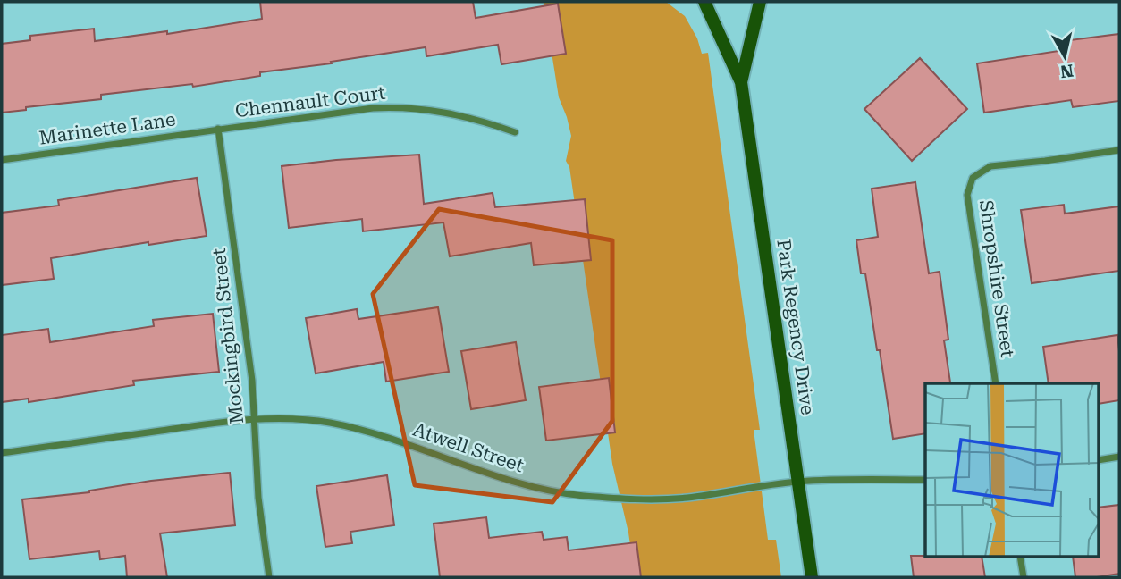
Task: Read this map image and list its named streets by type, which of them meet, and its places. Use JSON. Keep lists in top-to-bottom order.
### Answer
{
  "streets": {
    "street": [
      "Chennault Court",
      "Marinette Lane",
      "Shropshire Street",
      "Park Regency Drive",
      "Mockingbird Street",
      "Atwell Street"
    ]
  },
  "crossings": [
    ["Chennault Court", "Marinette Lane"],
    ["Chennault Court", "Mockingbird Street"],
    ["Marinette Lane", "Mockingbird Street"],
    ["Park Regency Drive", "Atwell Street"],
    ["Mockingbird Street", "Atwell Street"]
  ],
  "north": "bottom"
}
